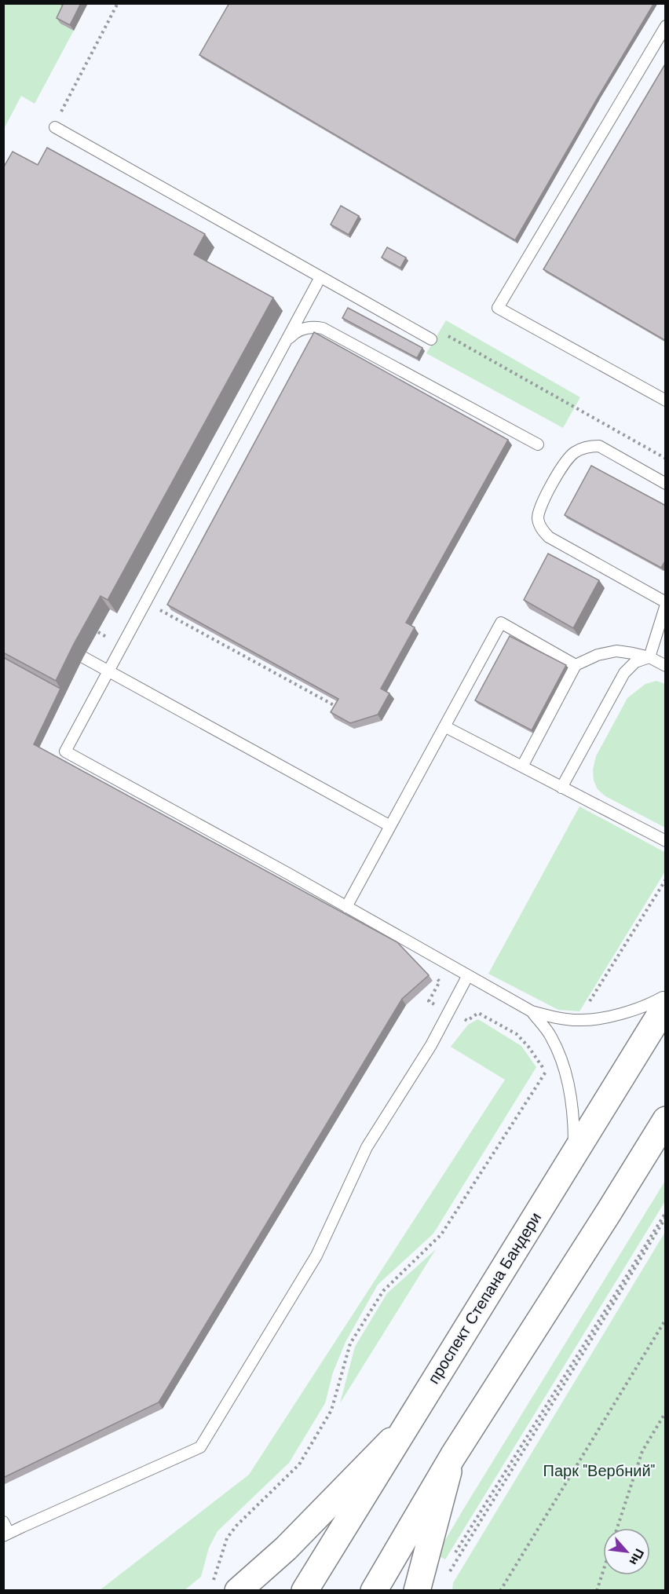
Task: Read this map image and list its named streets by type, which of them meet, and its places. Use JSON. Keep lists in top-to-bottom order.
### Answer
{
  "streets": {
    "main road": ["проспект Степана Бандери"]
  },
  "parks": ["Парк \"Вербний\""],
  "north": "bottom right"
}
